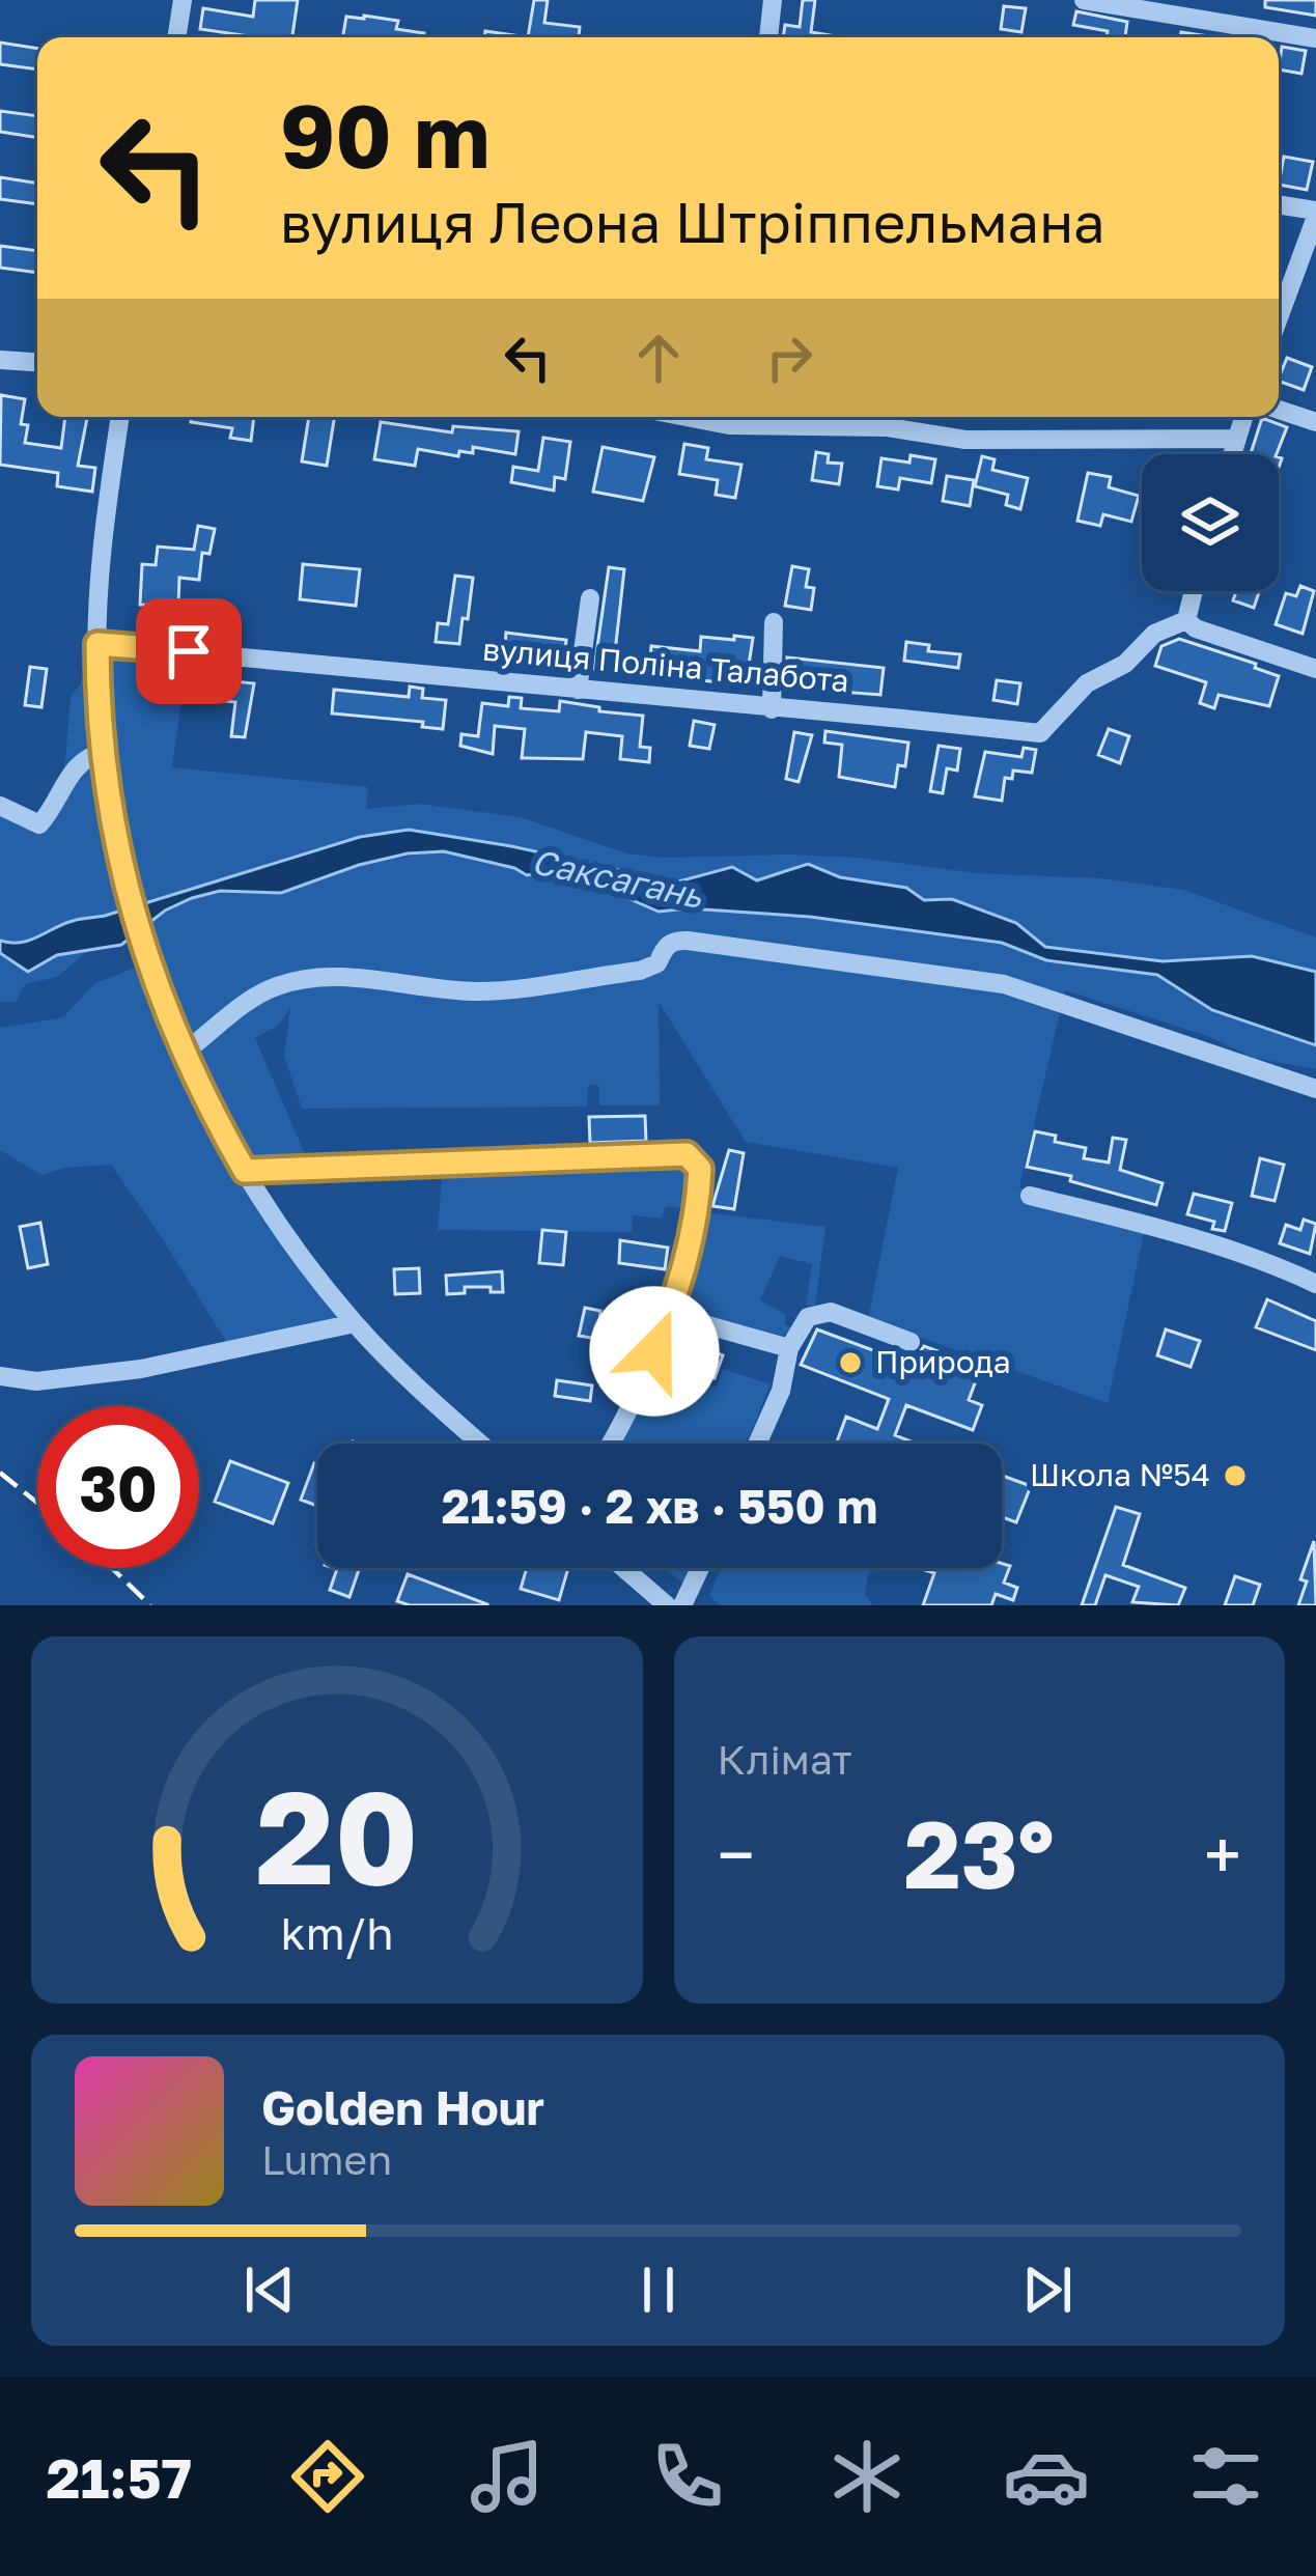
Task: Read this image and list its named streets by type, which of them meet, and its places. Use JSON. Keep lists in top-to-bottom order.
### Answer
{
  "streets": {
    "street": ["вулиця Поліна Талабота"]
  },
  "water": ["Саксагань"],
  "places": ["Природа", "Школа №54"],
  "page": {
    "turn": ["90 m", "вулиця Леона Штріппельмана"],
    "limit": "30",
    "trip": "21:59 · 2 хв · 550 m",
    "tile": "Клімат",
    "heat": ["−", "23°", "+"],
    "song": ["Golden Hour", "Lumen"],
    "tabs": "21:57",
    "gauge": ["20", "km/h"]
  }
}
